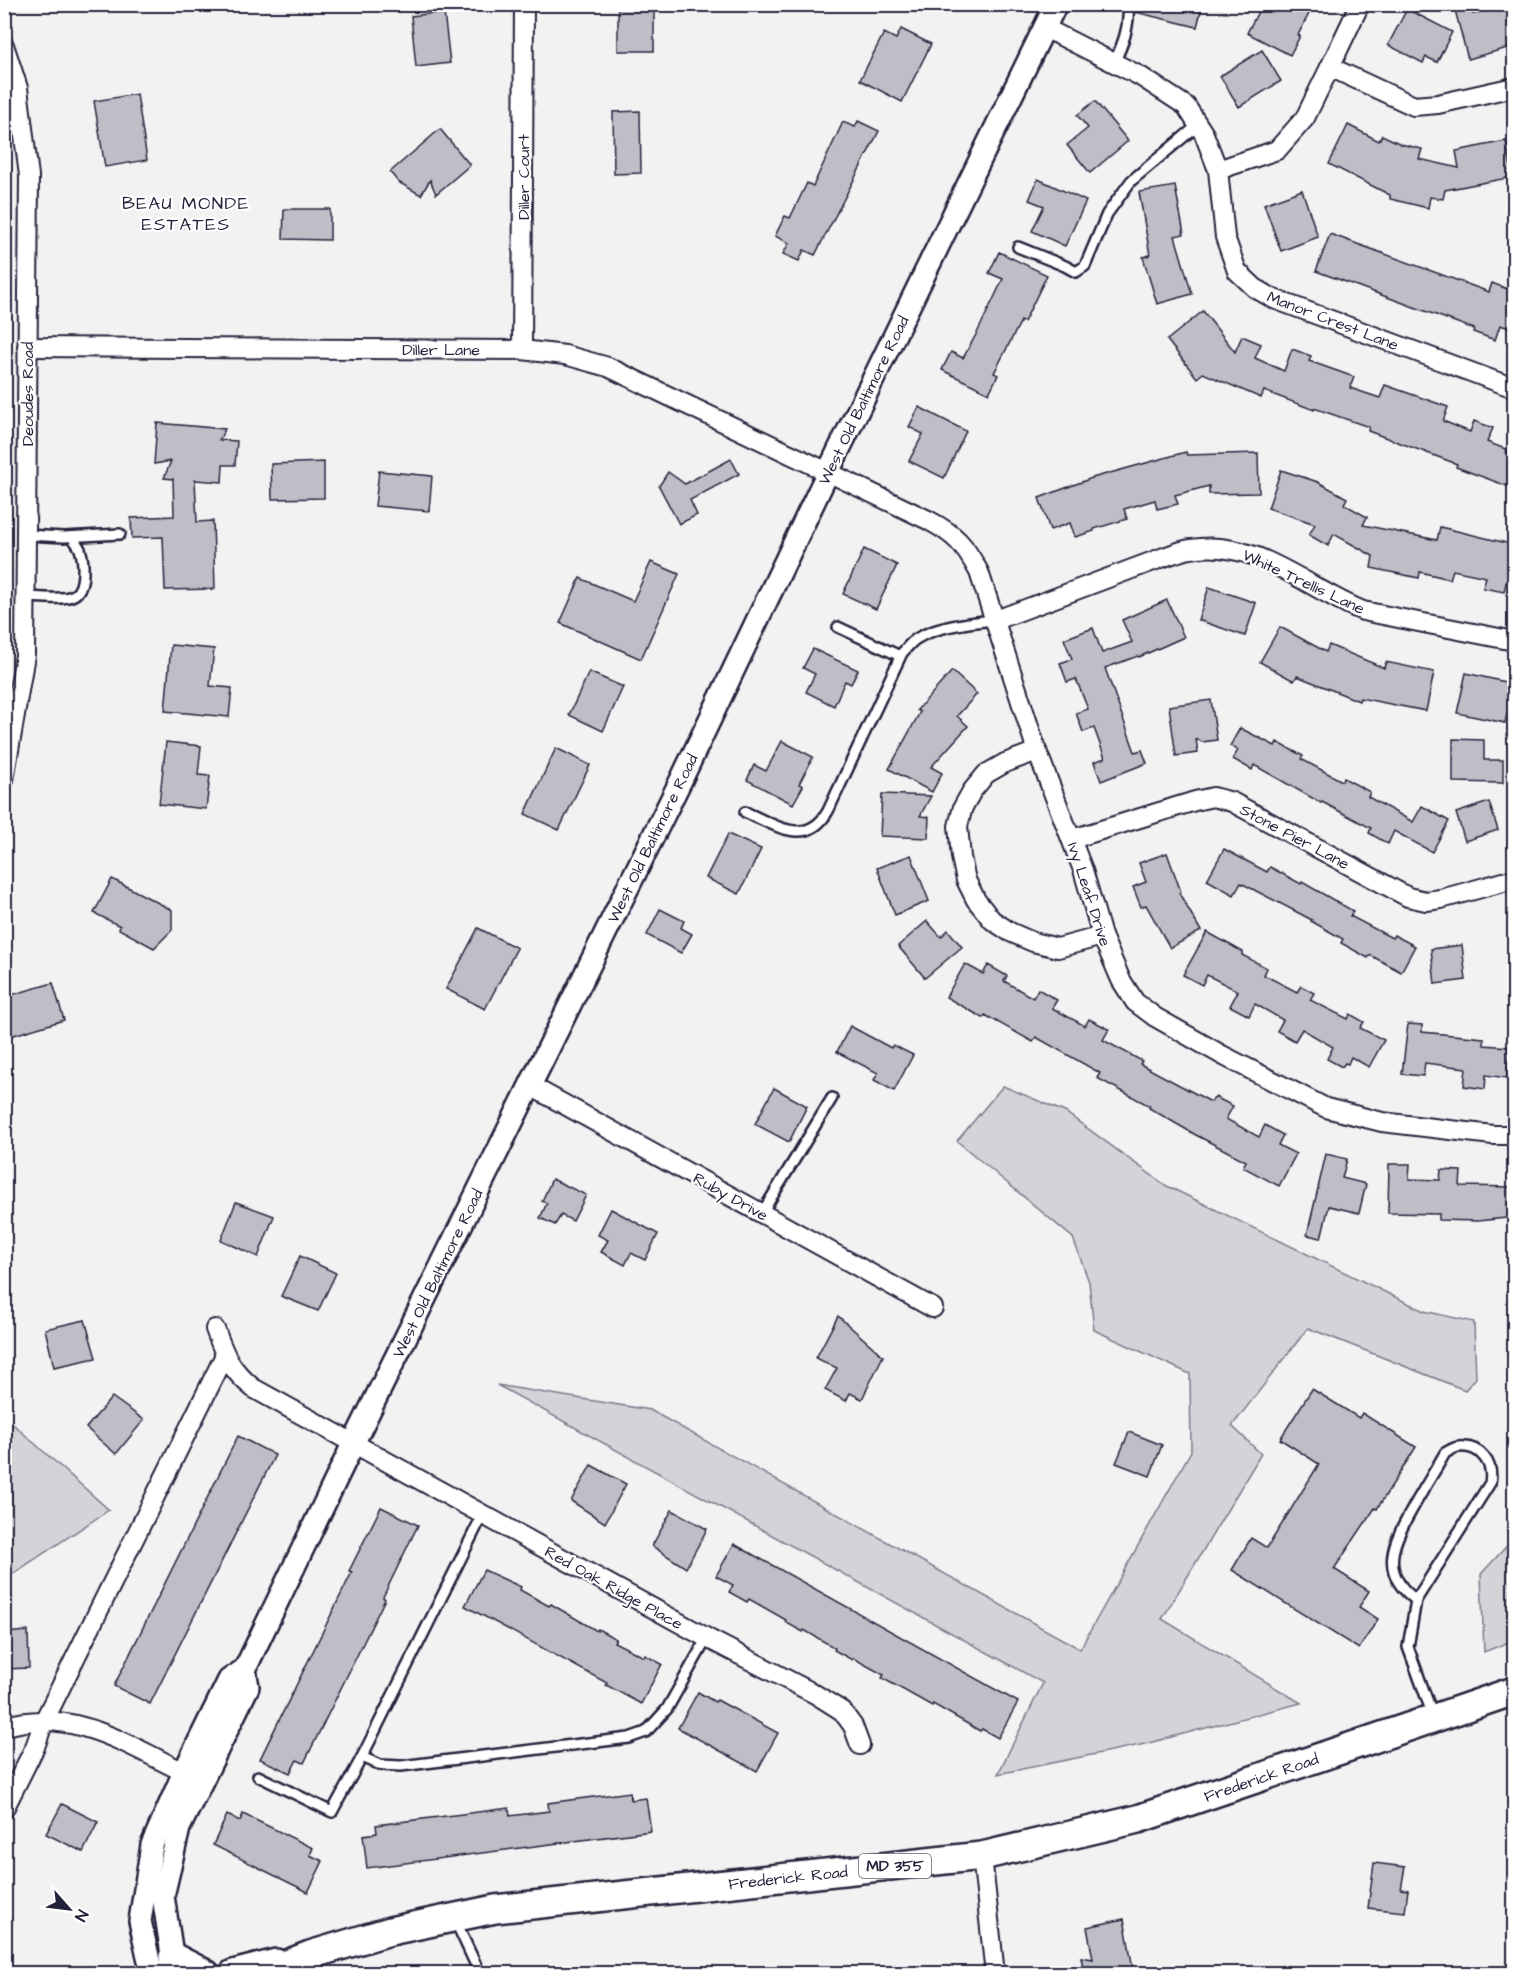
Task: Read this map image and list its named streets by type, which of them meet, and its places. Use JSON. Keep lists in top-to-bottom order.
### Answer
{
  "streets": {
    "main road": ["Frederick Road", "MD 355"],
    "street": [
      "Diller Court",
      "Manor Crest Lane",
      "Diller Lane",
      "Deoudes Road",
      "West Old Baltimore Road",
      "White Trellis Lane",
      "Stone Pier Lane",
      "Ivy Leaf Drive",
      "Ruby Drive",
      "Red Oak Ridge Place"
    ]
  },
  "crossings": [
    ["Diller Court", "Diller Lane"],
    ["Manor Crest Lane", "West Old Baltimore Road"],
    ["Diller Lane", "Deoudes Road"],
    ["Diller Lane", "West Old Baltimore Road"],
    ["Diller Lane", "Ivy Leaf Drive"],
    ["West Old Baltimore Road", "Ivy Leaf Drive"],
    ["West Old Baltimore Road", "Ruby Drive"],
    ["West Old Baltimore Road", "Red Oak Ridge Place"],
    ["White Trellis Lane", "Ivy Leaf Drive"],
    ["Stone Pier Lane", "Ivy Leaf Drive"]
  ],
  "districts": ["BEAU MONDE ESTATES"],
  "north": "bottom right"
}
